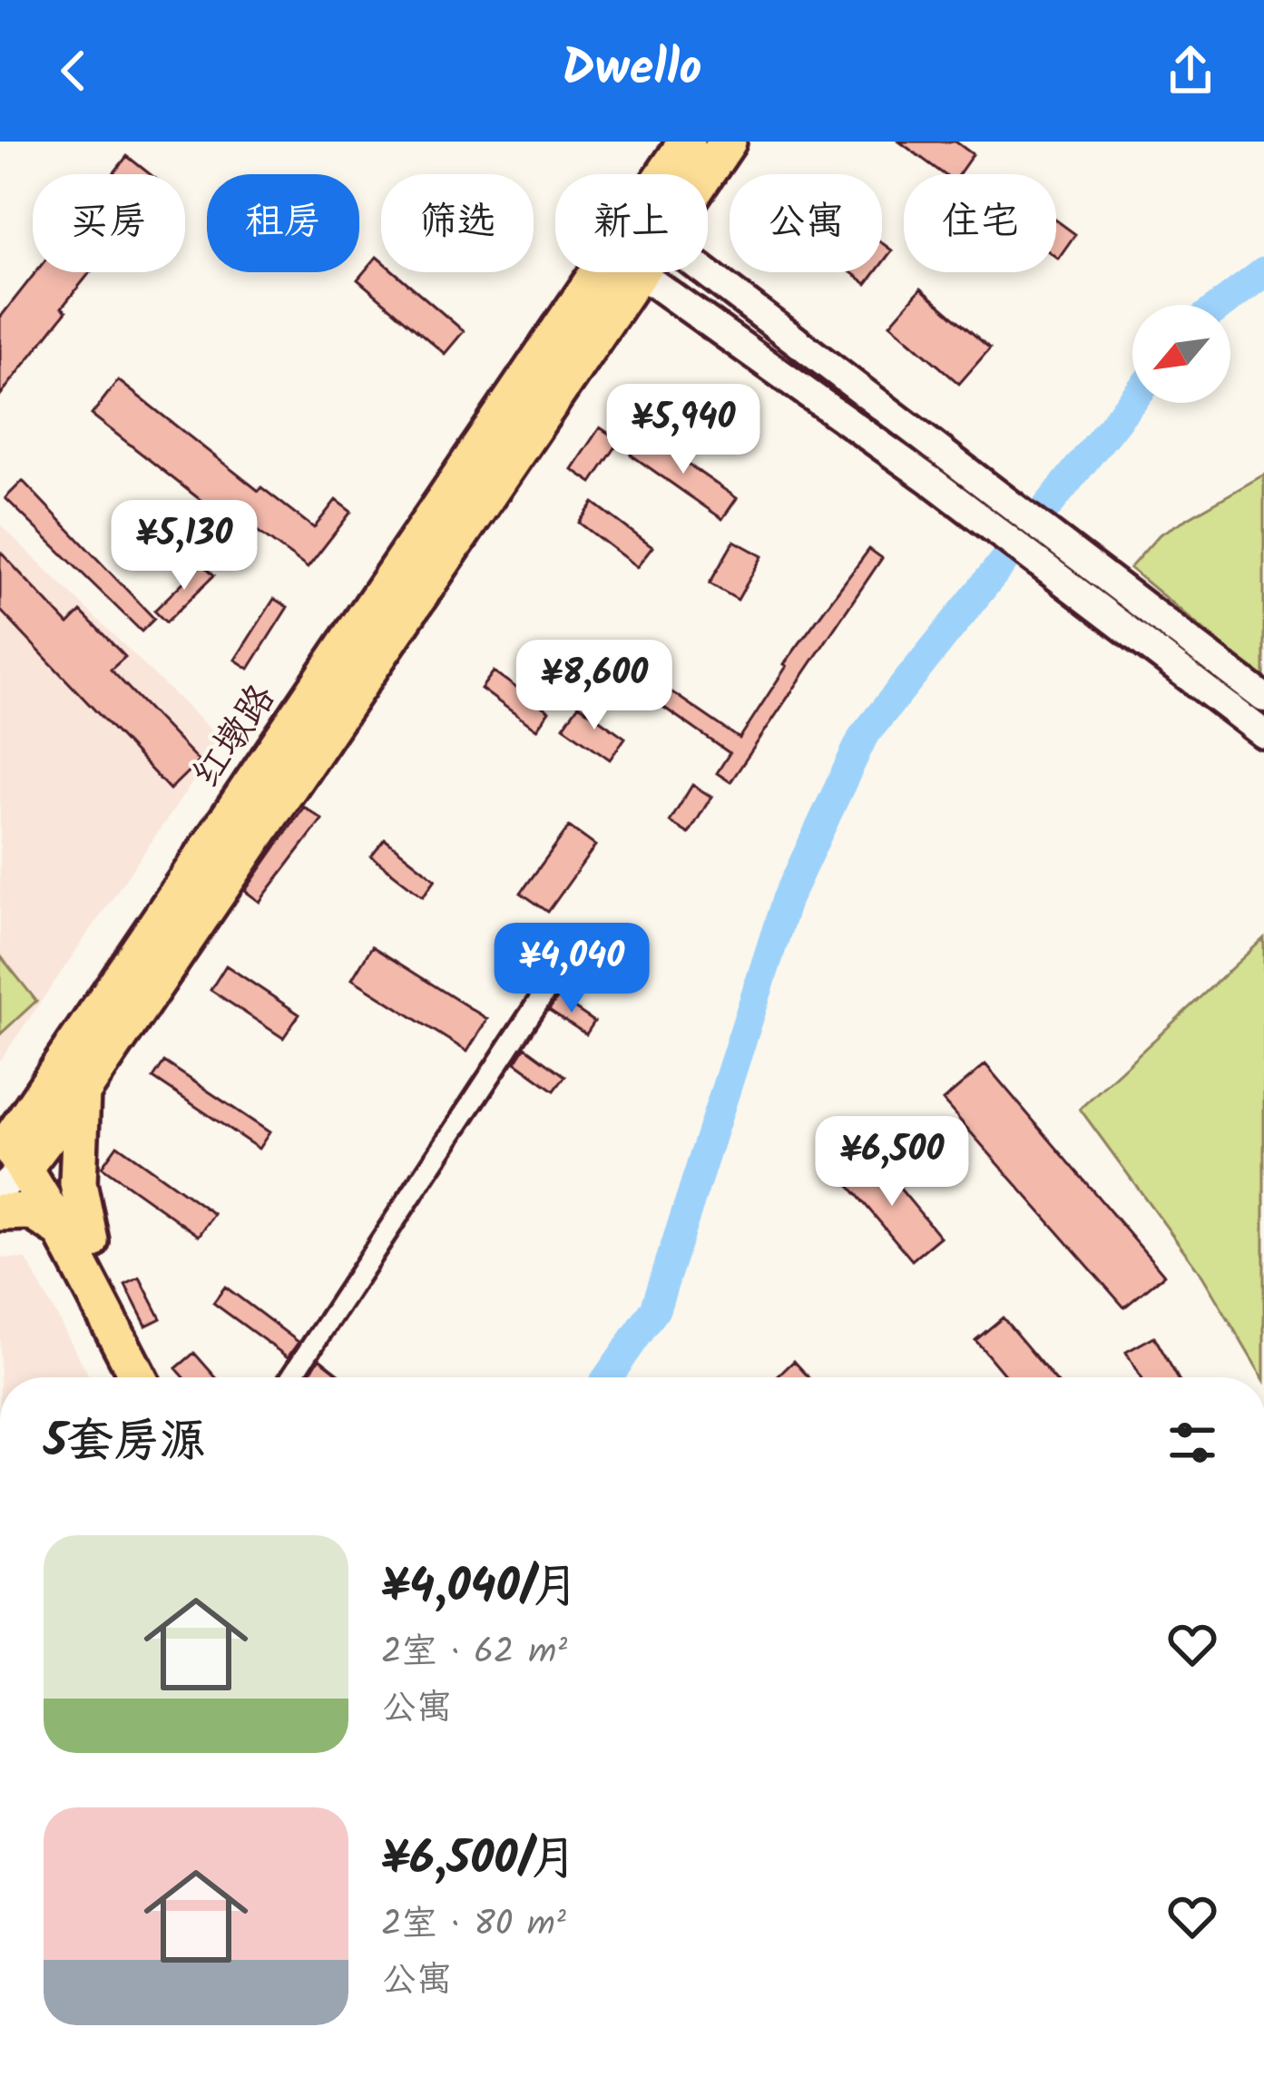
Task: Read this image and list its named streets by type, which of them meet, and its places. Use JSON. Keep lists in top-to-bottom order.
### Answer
{
  "streets": {
    "highway": ["红墩路"]
  },
  "north": "bottom left",
  "page": {
    "header": "Dwello",
    "chip": [
      "买房",
      "租房",
      "筛选",
      "新上",
      "公寓",
      "住宅"
    ],
    "price": [
      "¥5,940",
      "¥5,130",
      "¥8,600",
      "¥4,040",
      "¥6,500"
    ],
    "heading": "5套房源",
    "list": [
      {
        "name": "¥4,040/月",
        "note": "2室 · 62 m² · 公寓"
      },
      {
        "name": "¥6,500/月",
        "note": "2室 · 80 m² · 公寓"
      }
    ]
  }
}
